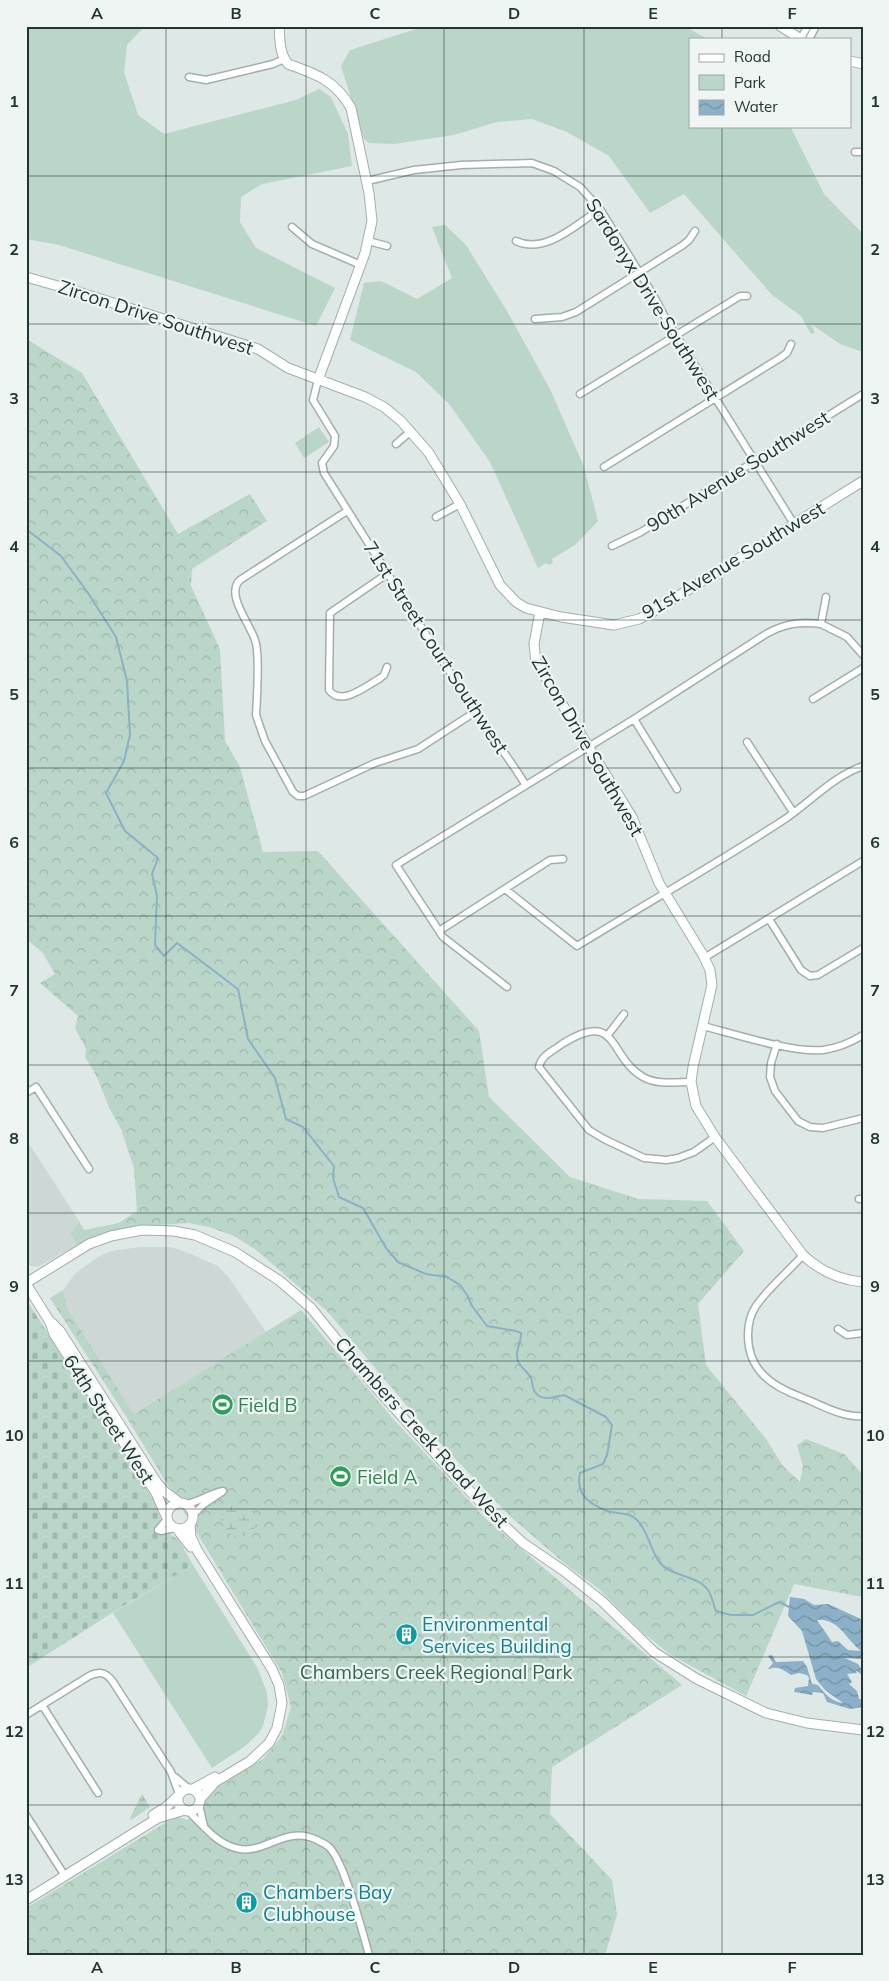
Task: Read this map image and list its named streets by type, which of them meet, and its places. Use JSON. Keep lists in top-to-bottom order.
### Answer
{
  "streets": {
    "street": [
      "Sardonyx Drive Southwest",
      "Zircon Drive Southwest",
      "90th Avenue Southwest",
      "91st Avenue Southwest",
      "71st Street Court Southwest",
      "64th Street West",
      "Chambers Creek Road West"
    ]
  },
  "crossings": [
    ["Sardonyx Drive Southwest", "90th Avenue Southwest"],
    ["Sardonyx Drive Southwest", "91st Avenue Southwest"],
    ["Zircon Drive Southwest", "91st Avenue Southwest"],
    ["Zircon Drive Southwest", "71st Street Court Southwest"],
    ["64th Street West", "Chambers Creek Road West"]
  ],
  "parks": ["Chambers Creek Regional Park"],
  "places": {
    "sports": ["Field B", "Field A"],
    "building": ["Environmental Services Building", "Chambers Bay Clubhouse"]
  },
  "legend": ["Road", "Park", "Water"],
  "grid": {
    "columns": [
      "A",
      "B",
      "C",
      "D",
      "E",
      "F"
    ],
    "rows": [
      "1",
      "2",
      "3",
      "4",
      "5",
      "6",
      "7",
      "8",
      "9",
      "10",
      "11",
      "12",
      "13"
    ]
  }
}
